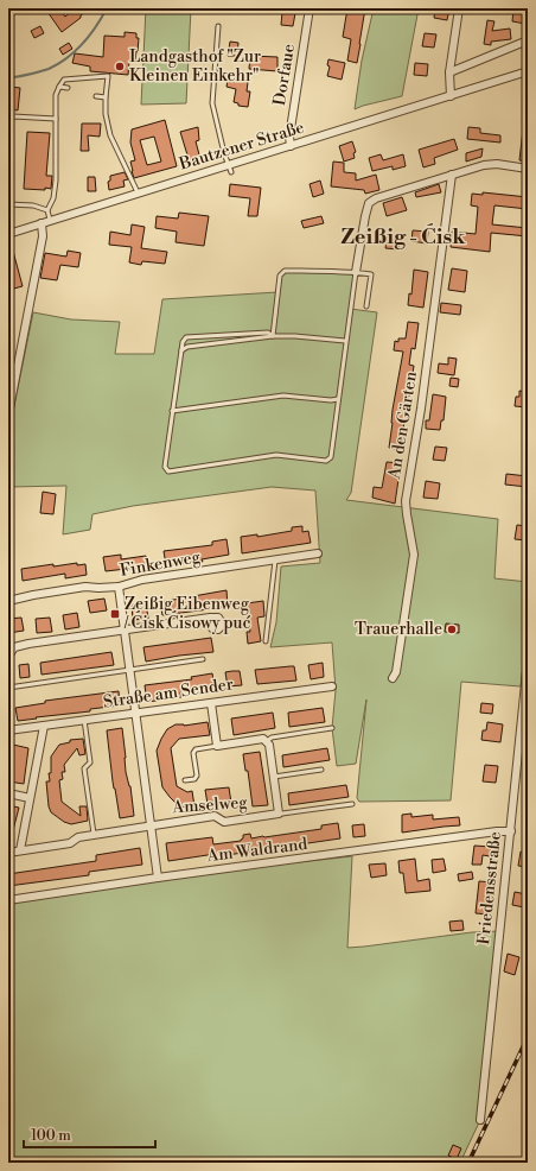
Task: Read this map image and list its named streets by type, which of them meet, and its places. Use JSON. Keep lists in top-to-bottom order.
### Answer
{
  "streets": {
    "street": [
      "Dorfaue",
      "Bautzener Straße",
      "An den Gärten",
      "Finkenweg",
      "Straße am Sender",
      "Amselweg",
      "Am Waldrand",
      "Friedensstraße"
    ]
  },
  "crossings": [
    ["Dorfaue", "Bautzener Straße"],
    ["Am Waldrand", "Friedensstraße"]
  ],
  "districts": ["Zeißig - Ćisk"],
  "places": {
    "other": ["Landgasthof \"Zur Kleinen Einkehr\"", "Trauerhalle"],
    "transit": ["Zeißig Eibenweg / Ćisk Ćisowy puć"]
  },
  "scale_bar": "100 m"
}
